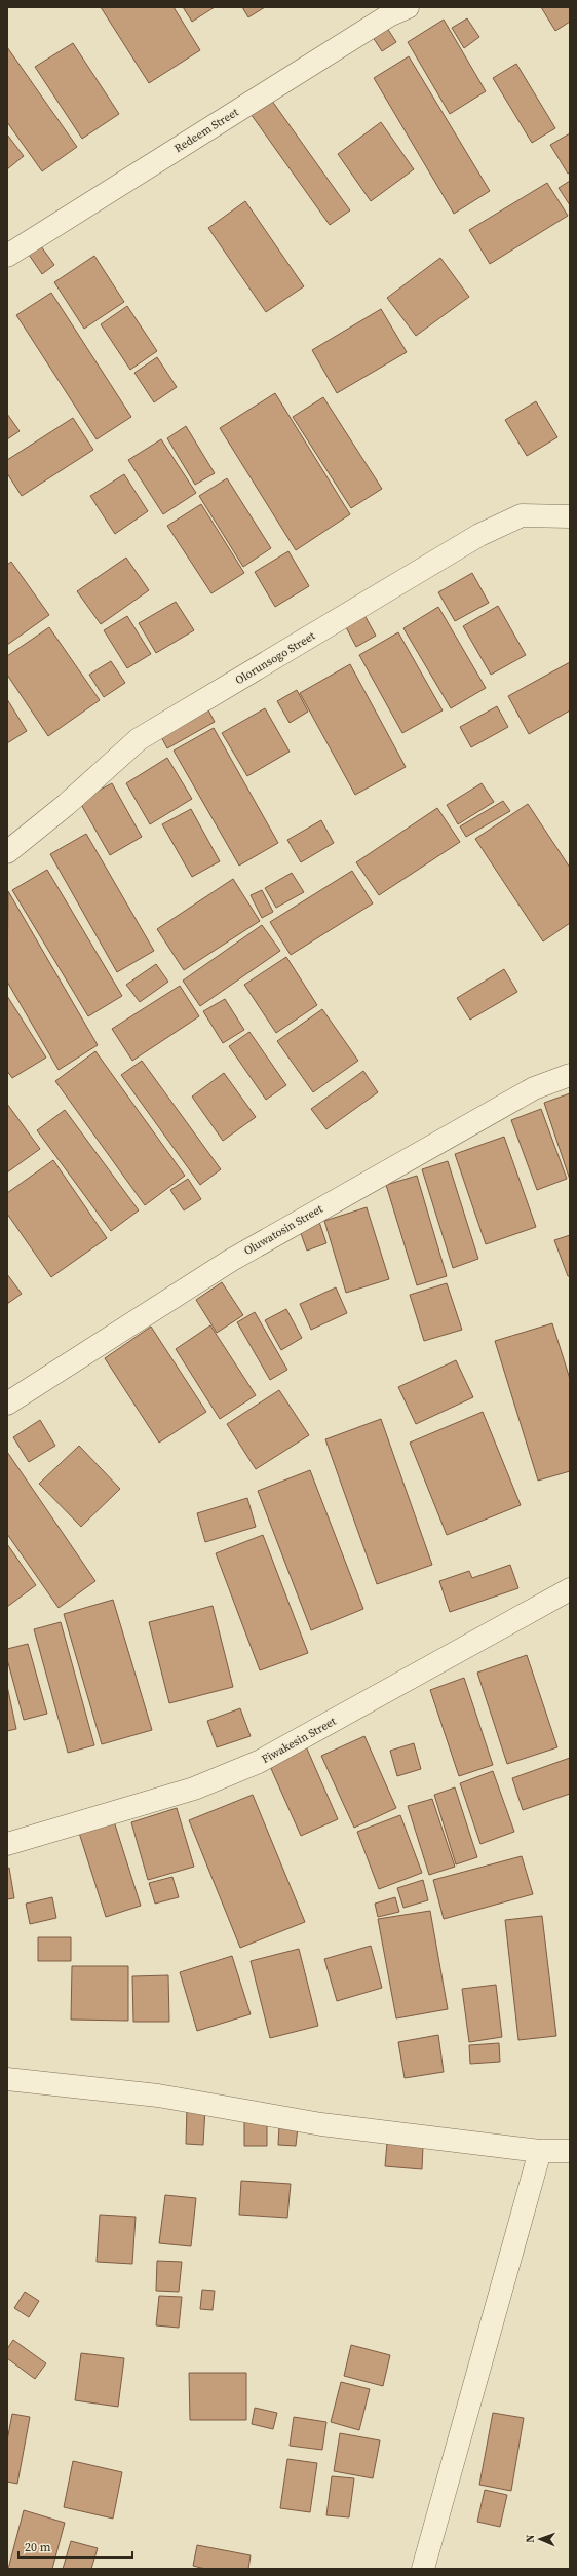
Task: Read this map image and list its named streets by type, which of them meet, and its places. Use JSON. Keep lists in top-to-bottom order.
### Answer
{
  "streets": {
    "street": [
      "Redeem Street",
      "Olorunsogo Street",
      "Oluwatosin Street",
      "Fiwakesin Street"
    ]
  },
  "scale_bar": "20 m",
  "north": "left"
}
